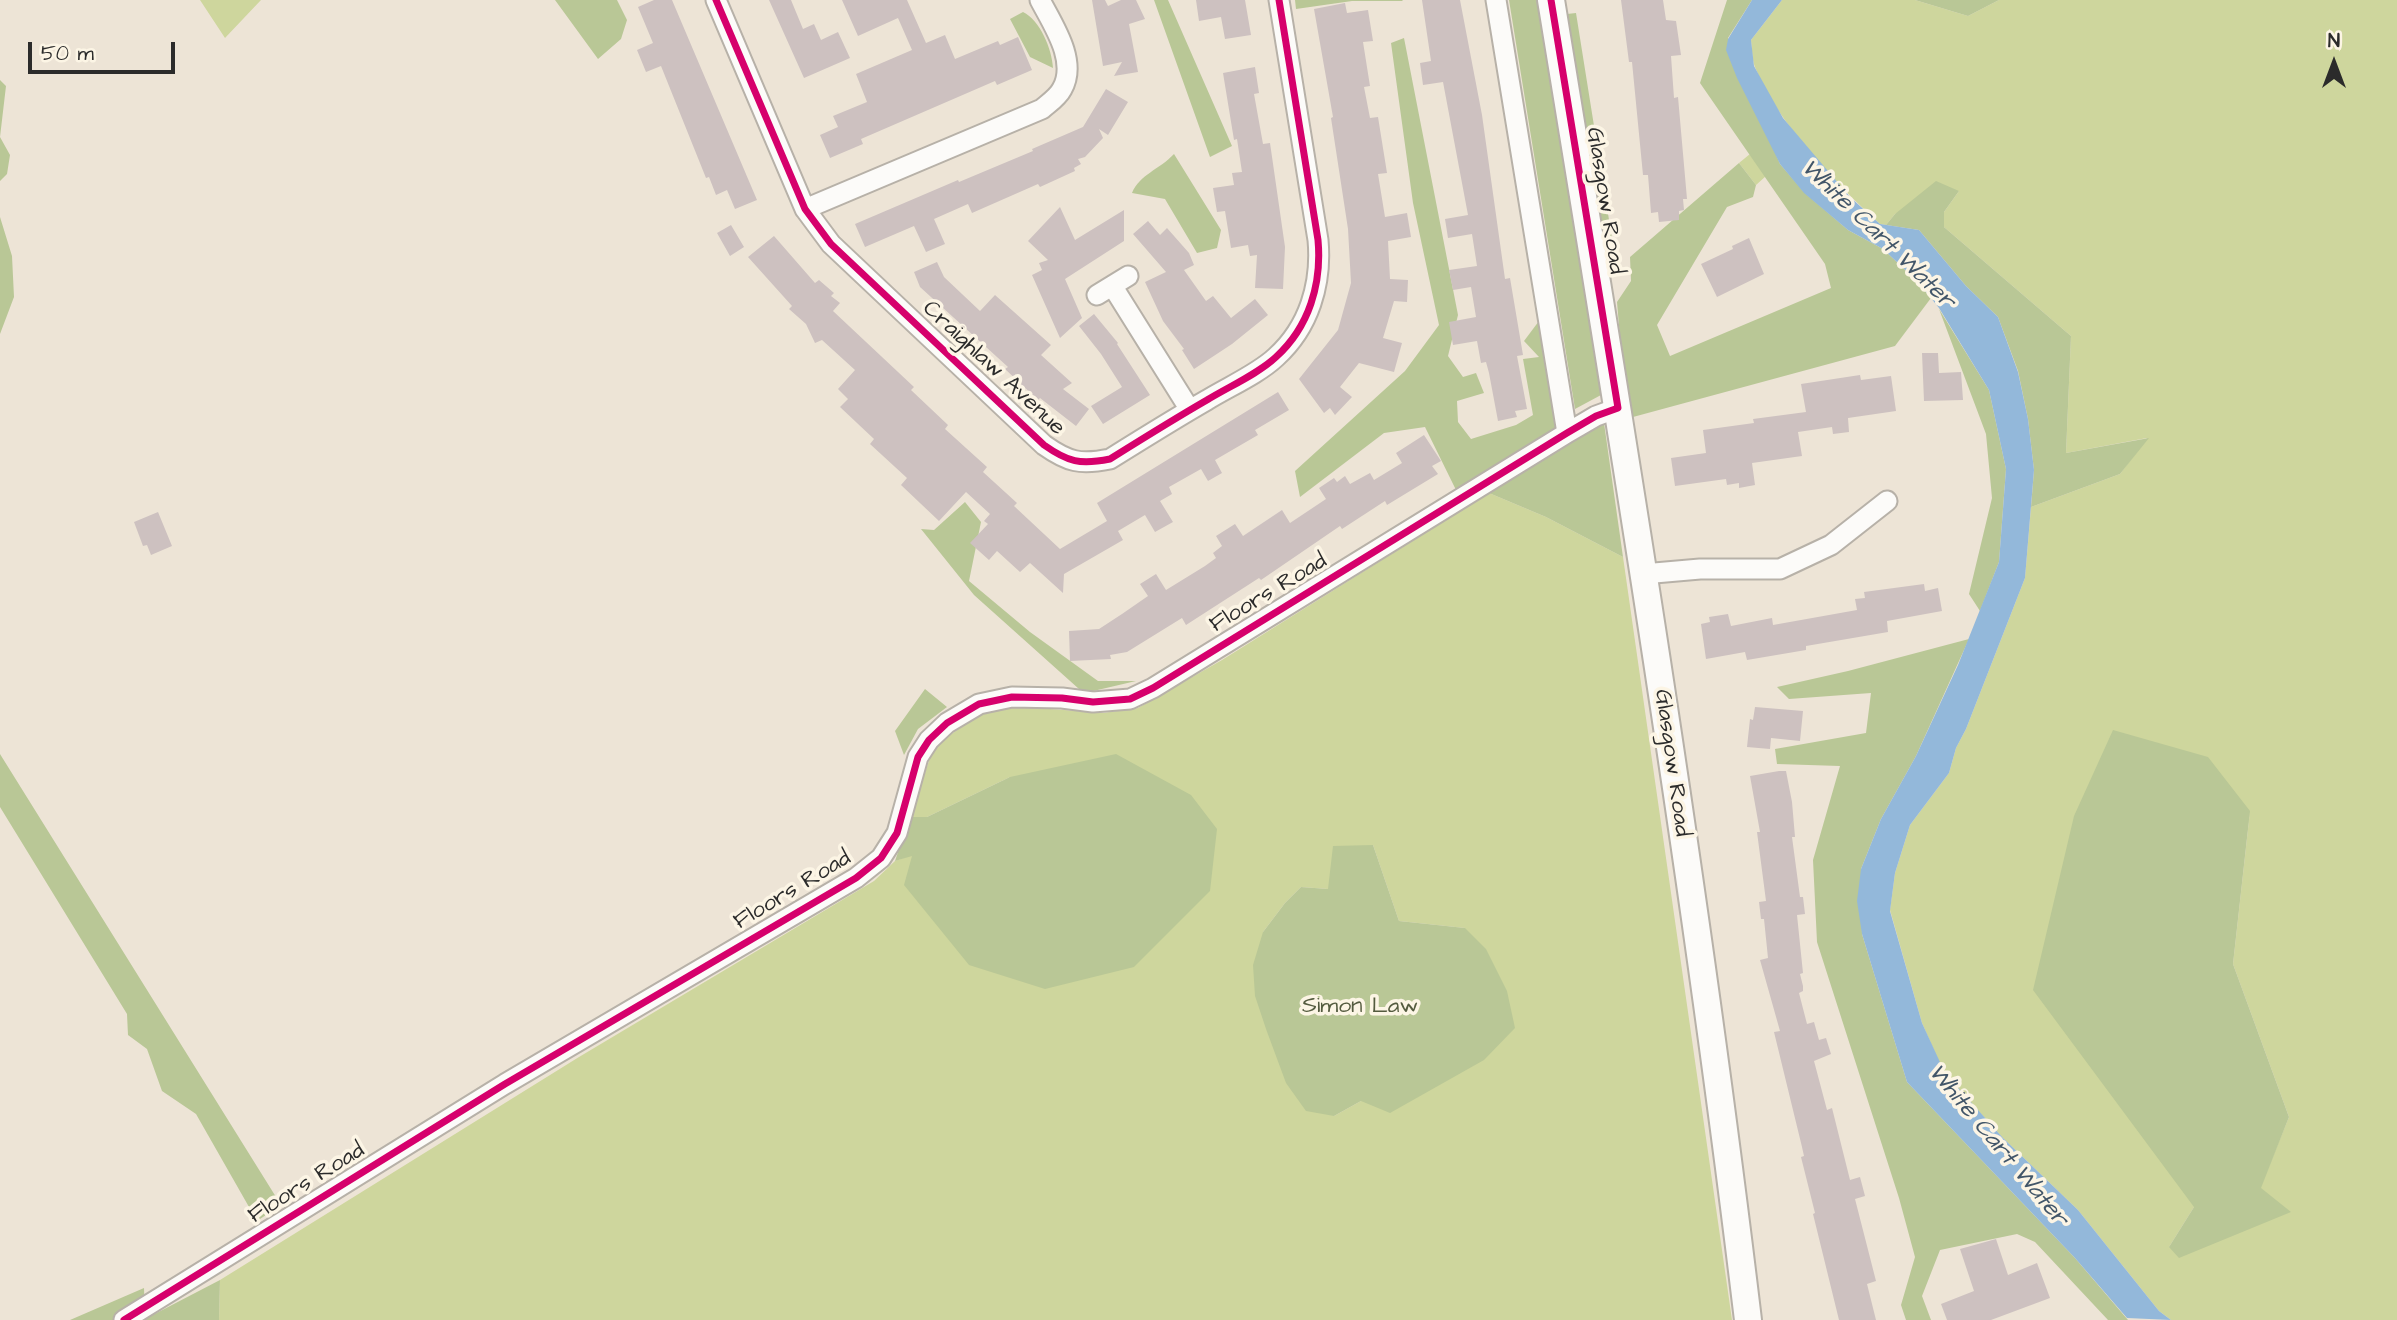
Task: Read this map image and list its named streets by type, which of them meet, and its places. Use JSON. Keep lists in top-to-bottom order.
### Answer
{
  "streets": {
    "main road": ["Glasgow Road"],
    "street": ["Craighlaw Avenue", "Floors Road"]
  },
  "crossings": [
    ["Glasgow Road", "Floors Road"]
  ],
  "water": ["White Cart Water"],
  "parks": ["Simon Law"],
  "scale_bar": "50 m",
  "north": "top"
}
